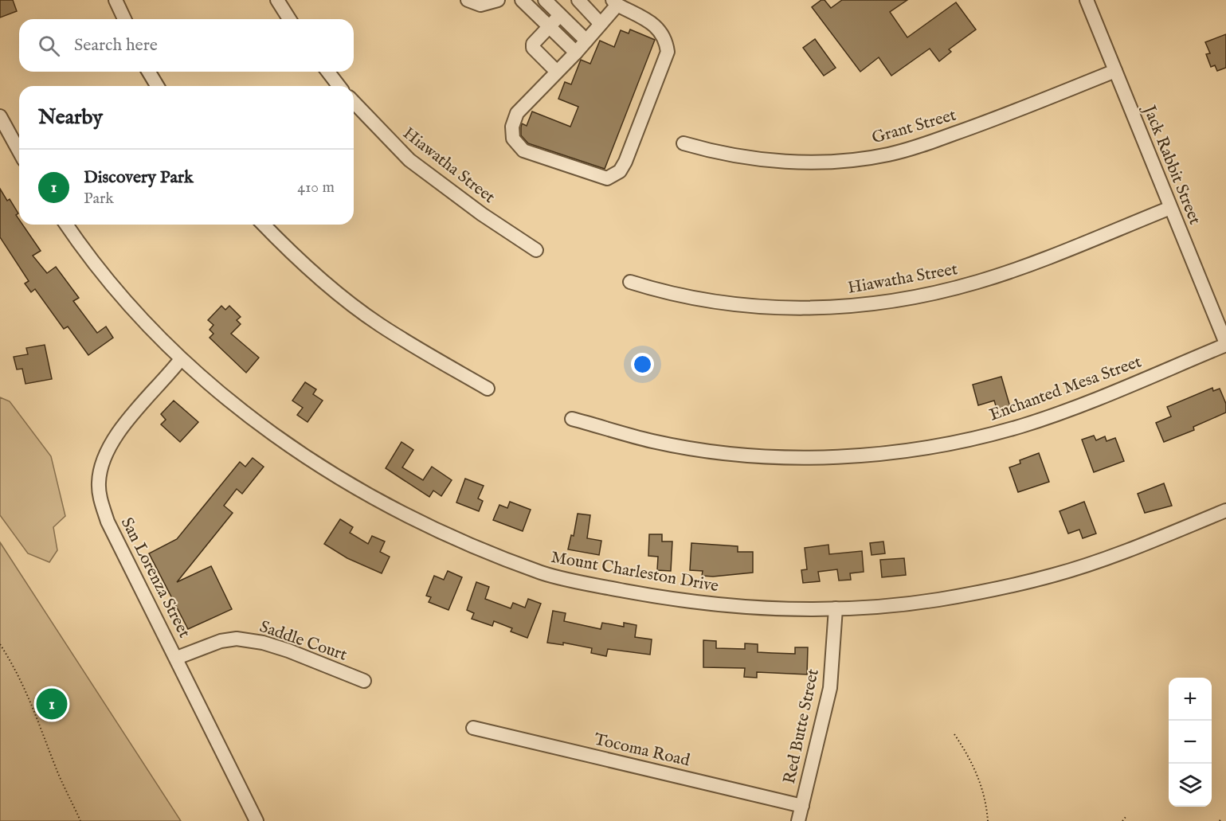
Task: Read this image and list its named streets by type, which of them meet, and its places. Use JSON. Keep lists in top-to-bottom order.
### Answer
{
  "streets": {
    "street": [
      "Grant Street",
      "Hiawatha Street",
      "Jack Rabbit Street",
      "Enchanted Mesa Street",
      "Mount Charleston Drive",
      "San Lorenza Street",
      "Saddle Court",
      "Red Butte Street",
      "Tocoma Road"
    ]
  },
  "crossings": [
    ["Grant Street", "Jack Rabbit Street"],
    ["Hiawatha Street", "Jack Rabbit Street"],
    ["Jack Rabbit Street", "Enchanted Mesa Street"],
    ["Mount Charleston Drive", "San Lorenza Street"],
    ["Mount Charleston Drive", "Red Butte Street"],
    ["San Lorenza Street", "Saddle Court"],
    ["Red Butte Street", "Tocoma Road"]
  ],
  "page": {
    "search": "Search here",
    "heading": "Nearby",
    "list": [
      {
        "mark": "1",
        "name": "Discovery Park",
        "note": "Park",
        "value": "410 m"
      }
    ],
    "map_buttons": ["+", "−"],
    "pins": "1"
  }
}
